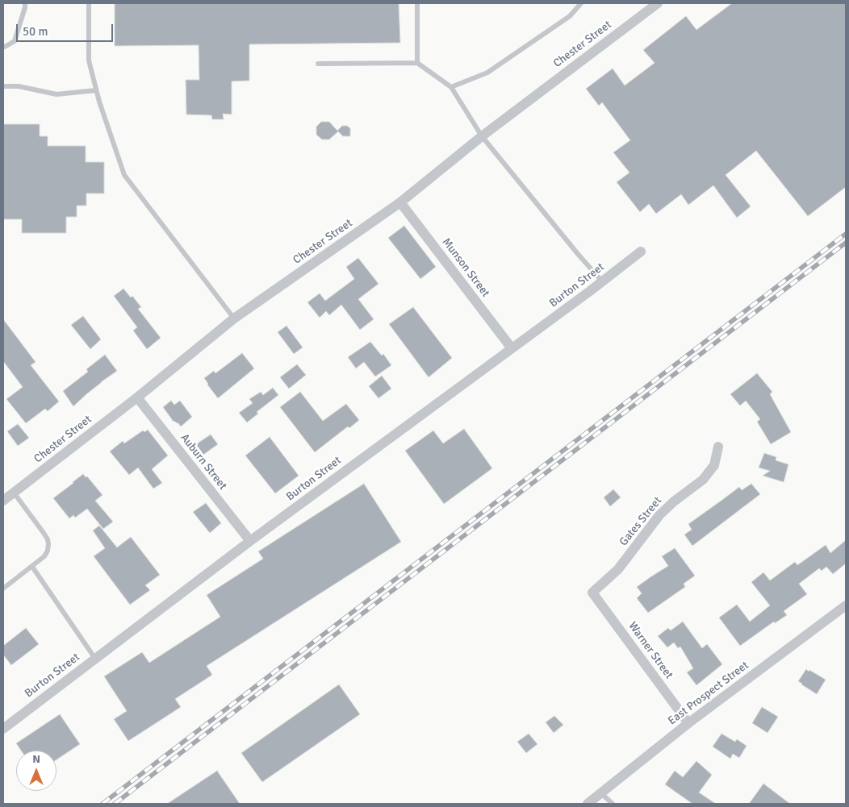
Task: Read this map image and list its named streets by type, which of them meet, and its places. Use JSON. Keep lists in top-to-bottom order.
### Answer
{
  "streets": {
    "street": [
      "Chester Street",
      "Munson Street",
      "Burton Street",
      "Auburn Street",
      "Gates Street",
      "Warner Street",
      "East Prospect Street"
    ]
  },
  "crossings": [
    ["Chester Street", "Munson Street"],
    ["Chester Street", "Auburn Street"],
    ["Munson Street", "Burton Street"],
    ["Burton Street", "Auburn Street"],
    ["Gates Street", "Warner Street"],
    ["Warner Street", "East Prospect Street"]
  ],
  "scale_bar": "50 m",
  "north": "top"
}
